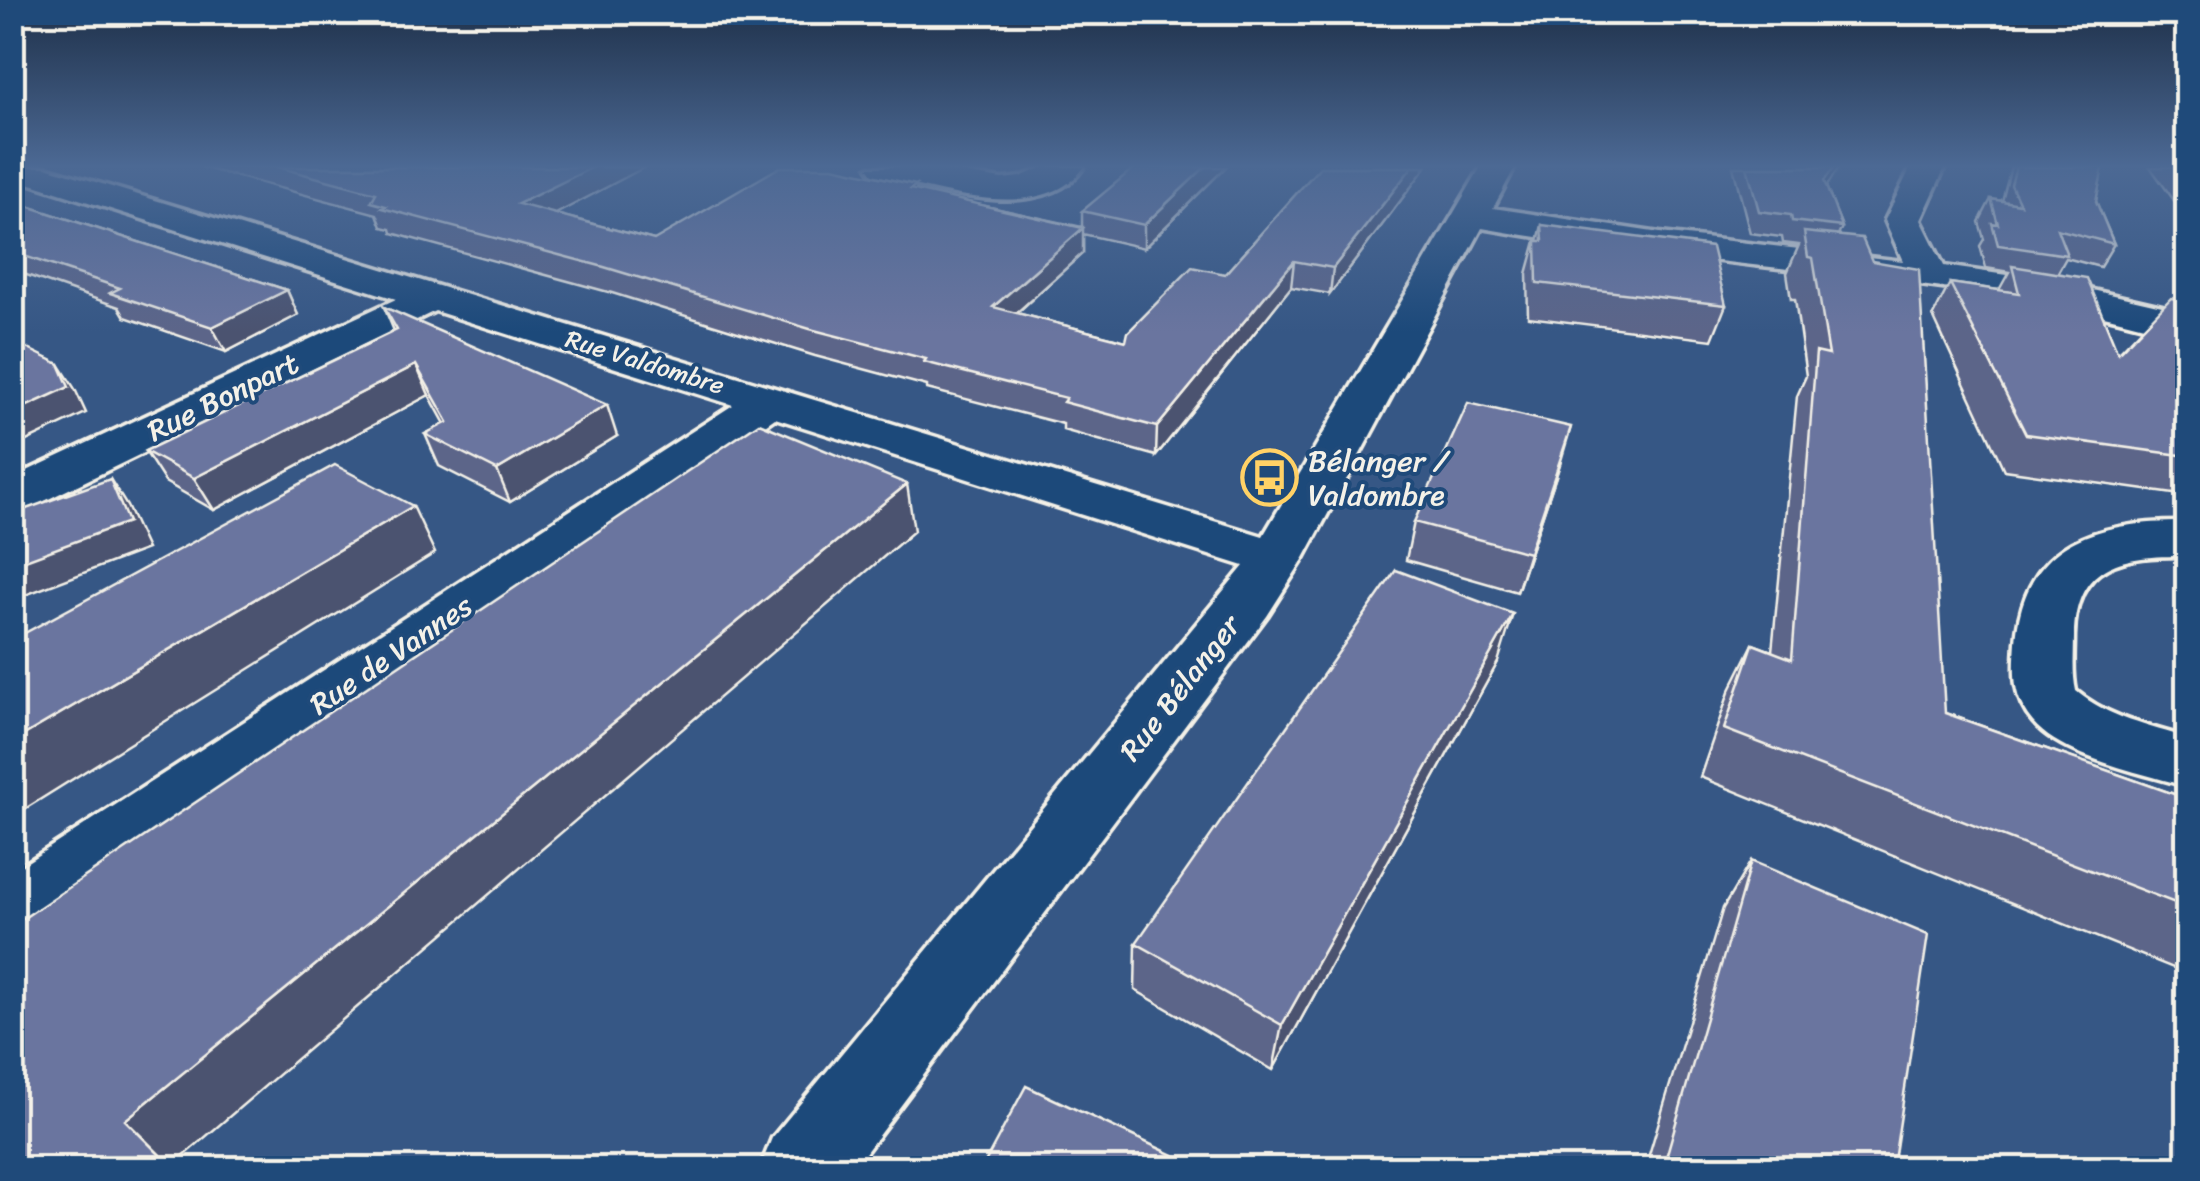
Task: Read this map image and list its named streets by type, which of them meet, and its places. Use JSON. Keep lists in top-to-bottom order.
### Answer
{
  "streets": {
    "street": [
      "Rue Valdombre",
      "Rue Bonpart",
      "Rue de Vannes",
      "Rue Bélanger"
    ]
  },
  "crossings": [
    ["Rue Valdombre", "Rue Bonpart"],
    ["Rue Valdombre", "Rue de Vannes"],
    ["Rue Valdombre", "Rue Bélanger"]
  ],
  "places": {
    "bus stop": ["Bélanger / Valdombre"]
  }
}
